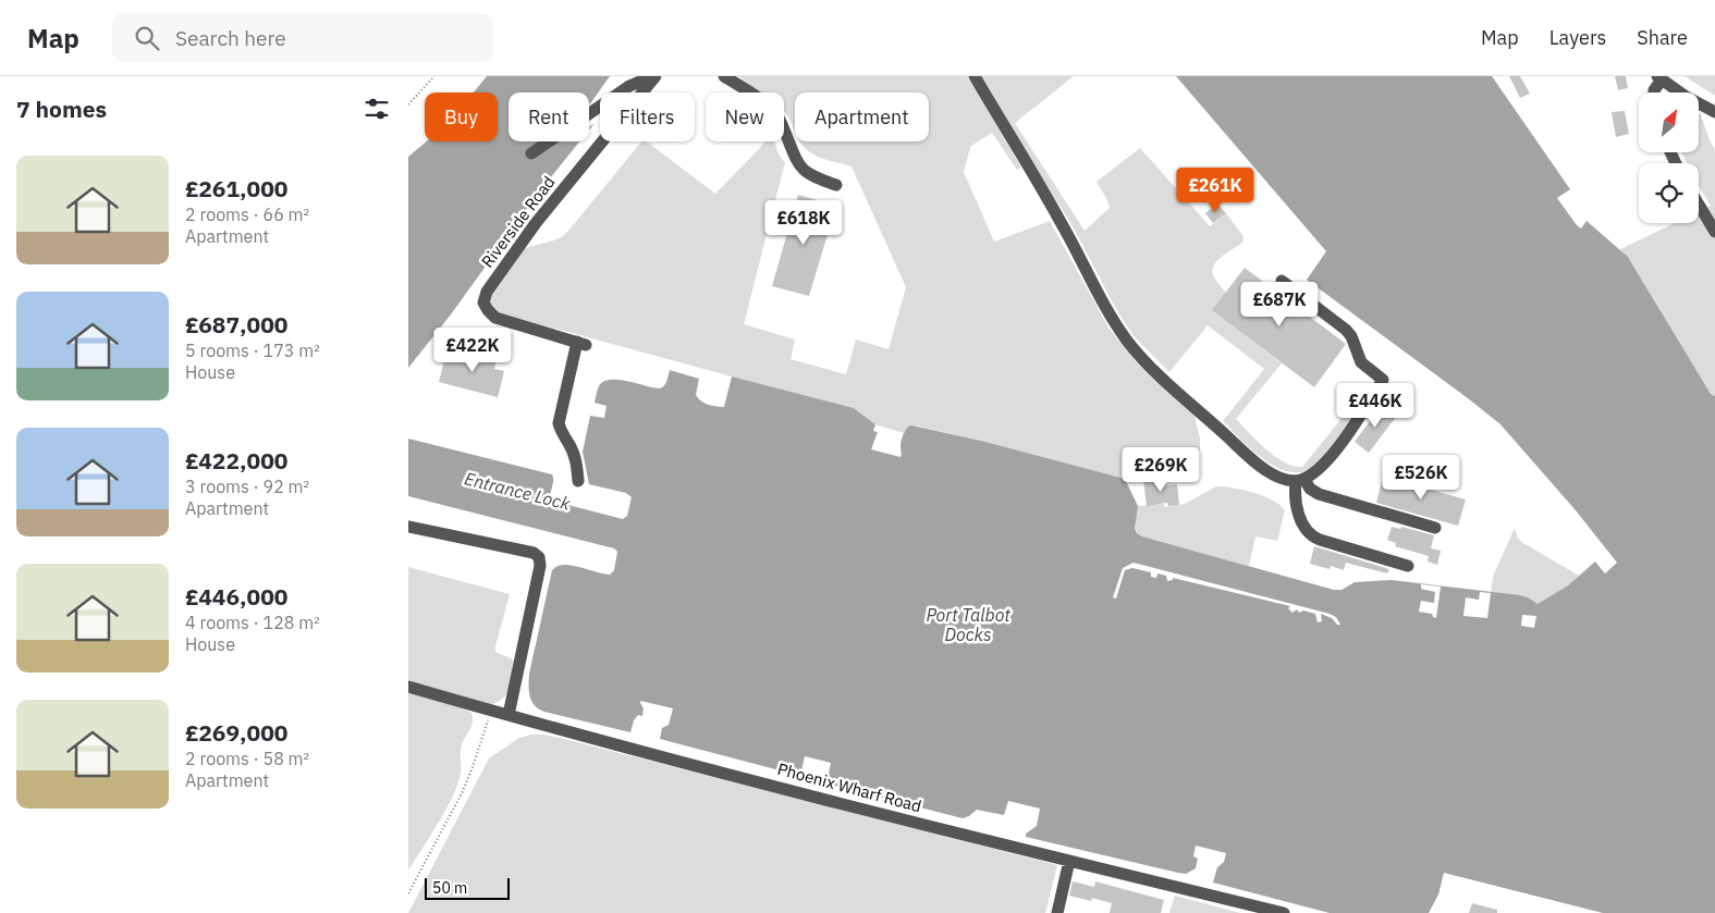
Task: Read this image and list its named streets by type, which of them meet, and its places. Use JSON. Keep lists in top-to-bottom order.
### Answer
{
  "streets": {
    "street": ["Riverside Road", "Phoenix Wharf Road"]
  },
  "water": ["Entrance Lock", "Port Talbot Docks"],
  "scale_bar": "50 m",
  "north": "top right",
  "page": {
    "header": "Map",
    "search": "Search here",
    "nav": ["Map", "Layers", "Share"],
    "heading": "7 homes",
    "chip": [
      "Buy",
      "Rent",
      "Filters",
      "New",
      "Apartment"
    ],
    "list": [
      {
        "name": "£261,000",
        "note": "2 rooms · 66 m² · Apartment"
      },
      {
        "name": "£687,000",
        "note": "5 rooms · 173 m² · House"
      },
      {
        "name": "£422,000",
        "note": "3 rooms · 92 m² · Apartment"
      },
      {
        "name": "£446,000",
        "note": "4 rooms · 128 m² · House"
      },
      {
        "name": "£269,000",
        "note": "2 rooms · 58 m² · Apartment"
      }
    ],
    "price": [
      "£261K",
      "£618K",
      "£687K",
      "£422K",
      "£446K",
      "£269K",
      "£526K"
    ],
    "scale": "50 m"
  }
}
